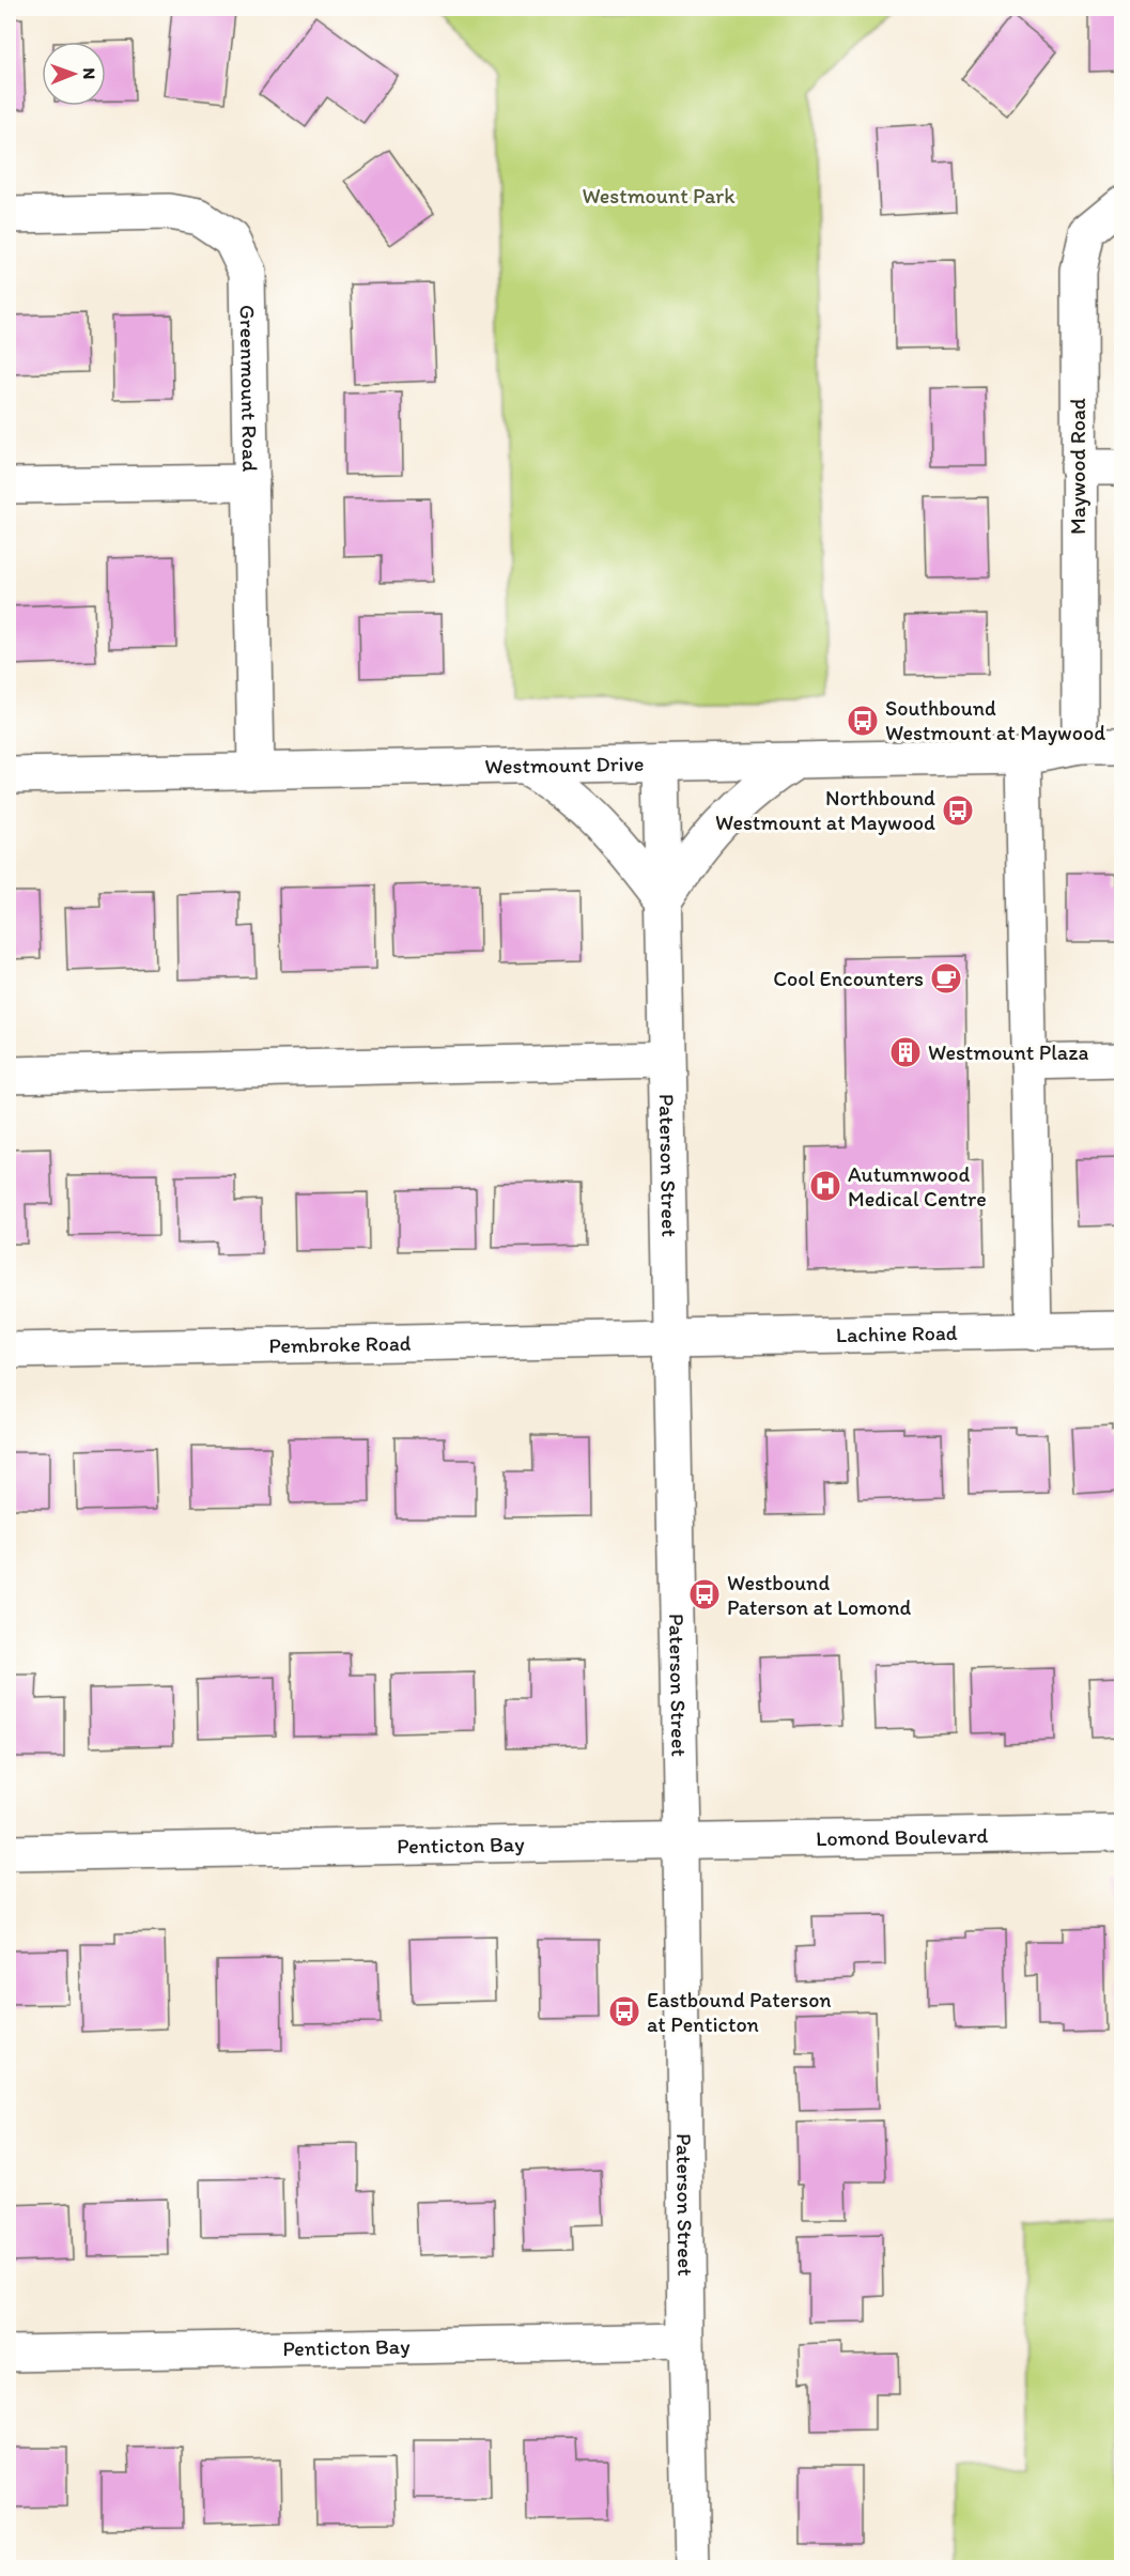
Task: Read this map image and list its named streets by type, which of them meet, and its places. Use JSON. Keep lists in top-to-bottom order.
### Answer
{
  "streets": {
    "street": [
      "Greenmount Road",
      "Maywood Road",
      "Westmount Drive",
      "Paterson Street",
      "Lachine Road",
      "Pembroke Road",
      "Lomond Boulevard",
      "Penticton Bay"
    ]
  },
  "crossings": [
    ["Greenmount Road", "Westmount Drive"],
    ["Maywood Road", "Westmount Drive"],
    ["Westmount Drive", "Paterson Street"],
    ["Paterson Street", "Lachine Road"],
    ["Paterson Street", "Pembroke Road"],
    ["Paterson Street", "Lomond Boulevard"],
    ["Paterson Street", "Penticton Bay"],
    ["Lachine Road", "Pembroke Road"],
    ["Lomond Boulevard", "Penticton Bay"]
  ],
  "parks": ["Westmount Park"],
  "places": {
    "bus stop": [
      "Southbound Westmount at Maywood",
      "Northbound Westmount at Maywood",
      "Westbound Paterson at Lomond",
      "Eastbound Paterson at Penticton"
    ],
    "cafe": ["Cool Encounters"],
    "building": ["Westmount Plaza"],
    "hospital": ["Autumnwood Medical Centre"]
  },
  "north": "right"
}
